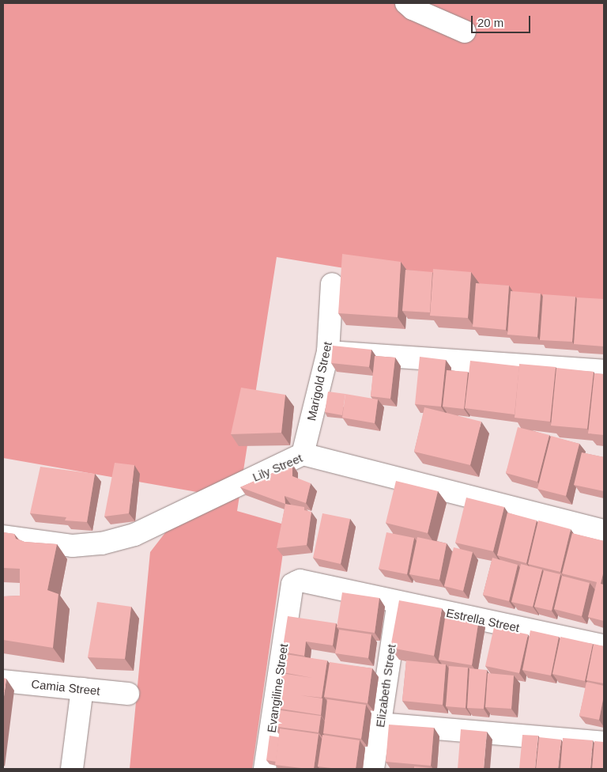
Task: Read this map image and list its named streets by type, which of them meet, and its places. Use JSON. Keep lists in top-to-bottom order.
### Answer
{
  "streets": {
    "street": [
      "Marigold Street",
      "Lily Street",
      "Estrella Street",
      "Elizabeth Street",
      "Camia Street",
      "Evangiline Street"
    ]
  },
  "crossings": [
    ["Marigold Street", "Lily Street"],
    ["Estrella Street", "Elizabeth Street"],
    ["Estrella Street", "Evangiline Street"]
  ],
  "scale_bar": "20 m"
}
